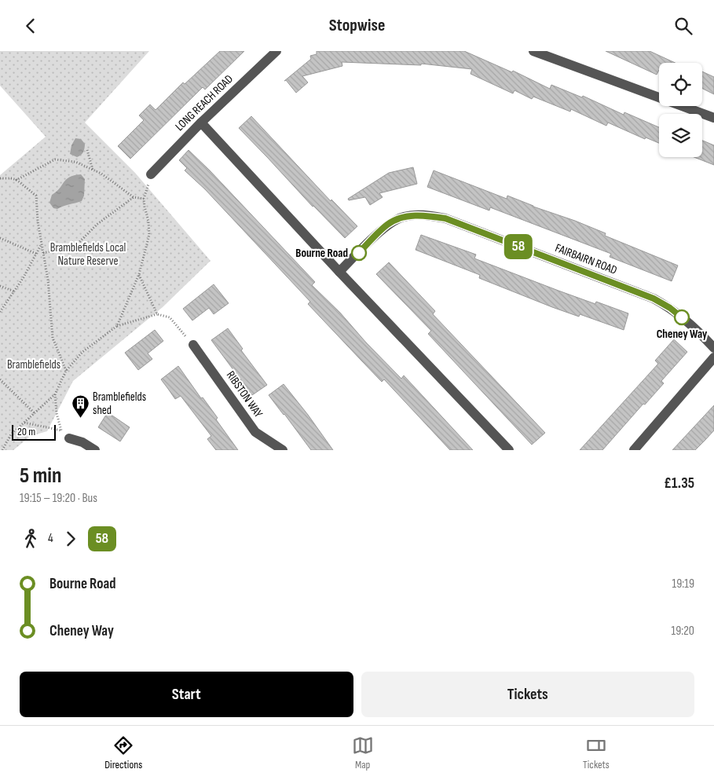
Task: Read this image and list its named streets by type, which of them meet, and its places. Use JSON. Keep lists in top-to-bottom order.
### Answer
{
  "streets": {
    "street": ["LONG REACH ROAD", "FAIRBAIRN ROAD", "RIBSTON WAY"]
  },
  "parks": ["Bramblefields Local Nature Reserve", "Bramblefields"],
  "places": {
    "other": ["Bourne Road", "Cheney Way"],
    "building": ["Bramblefields shed"]
  },
  "lines": ["bus line 58"],
  "scale_bar": "20 m",
  "page": {
    "header": "Stopwise",
    "on_map": "58",
    "scale": "20 m",
    "heading": ["5 min", "19:15 – 19:20 · Bus", "£1.35"],
    "legs": ["4", "58"],
    "list": [
      {
        "name": "Bourne Road",
        "value": "19:19"
      },
      {
        "name": "Cheney Way",
        "value": "19:20"
      }
    ],
    "buttons": ["Start", "Tickets"],
    "tabs": ["Directions", "Map", "Tickets"]
  }
}
